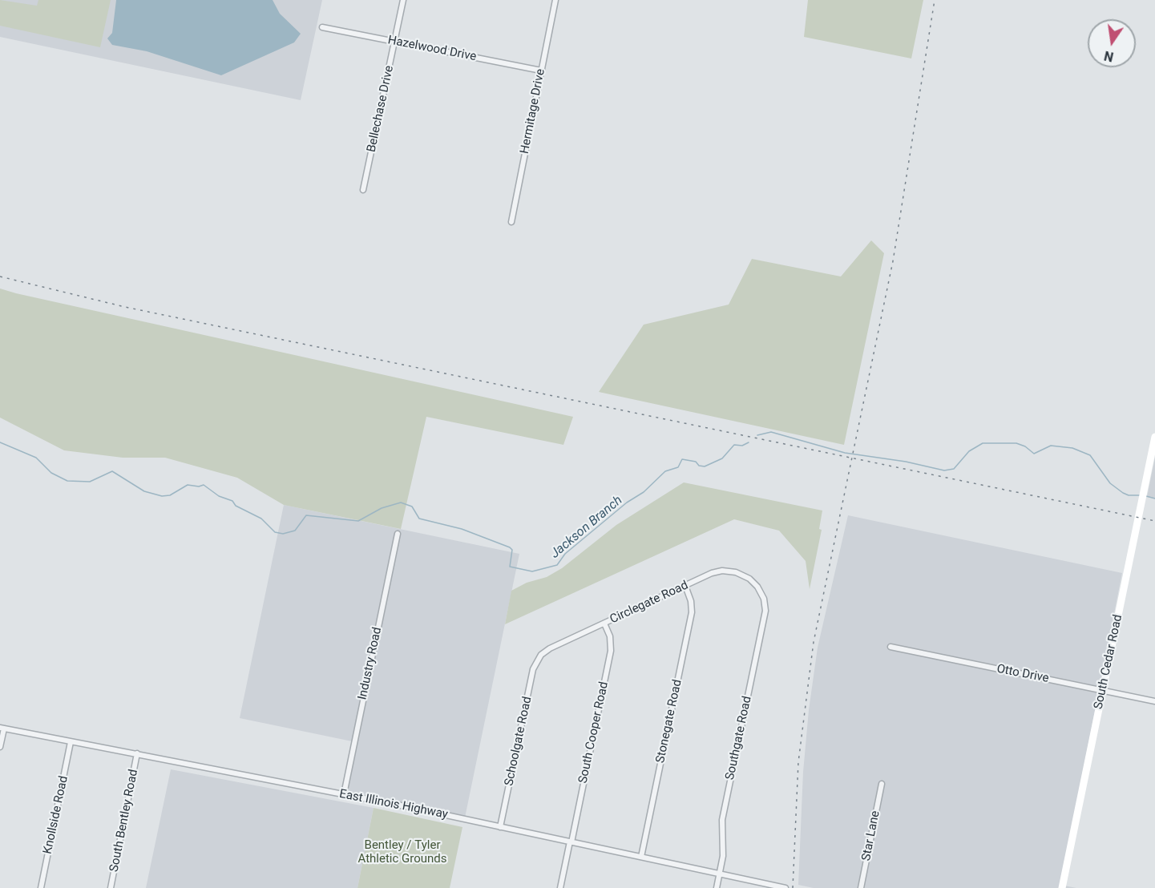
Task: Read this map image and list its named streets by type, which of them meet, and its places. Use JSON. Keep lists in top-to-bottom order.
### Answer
{
  "streets": {
    "main road": ["South Cedar Road"],
    "street": [
      "Hazelwood Drive",
      "Bellechase Drive",
      "Hermitage Drive",
      "Circlegate Road",
      "Industry Road",
      "Otto Drive",
      "Stonegate Road",
      "South Cooper Road",
      "Southgate Road",
      "Schoolgate Road",
      "East Illinois Highway",
      "Knollside Road",
      "South Bentley Road",
      "Star Lane"
    ]
  },
  "crossings": [
    ["Hazelwood Drive", "Bellechase Drive"],
    ["Hazelwood Drive", "Hermitage Drive"],
    ["Circlegate Road", "Stonegate Road"],
    ["Circlegate Road", "South Cooper Road"],
    ["Circlegate Road", "Southgate Road"],
    ["Circlegate Road", "Schoolgate Road"],
    ["South Cedar Road", "Otto Drive"],
    ["Industry Road", "East Illinois Highway"],
    ["Stonegate Road", "East Illinois Highway"],
    ["South Cooper Road", "East Illinois Highway"],
    ["Southgate Road", "East Illinois Highway"],
    ["Schoolgate Road", "East Illinois Highway"],
    ["East Illinois Highway", "Knollside Road"],
    ["East Illinois Highway", "South Bentley Road"]
  ],
  "water": ["Jackson Branch"],
  "parks": ["Bentley / Tyler Athletic Grounds"],
  "north": "bottom"
}
